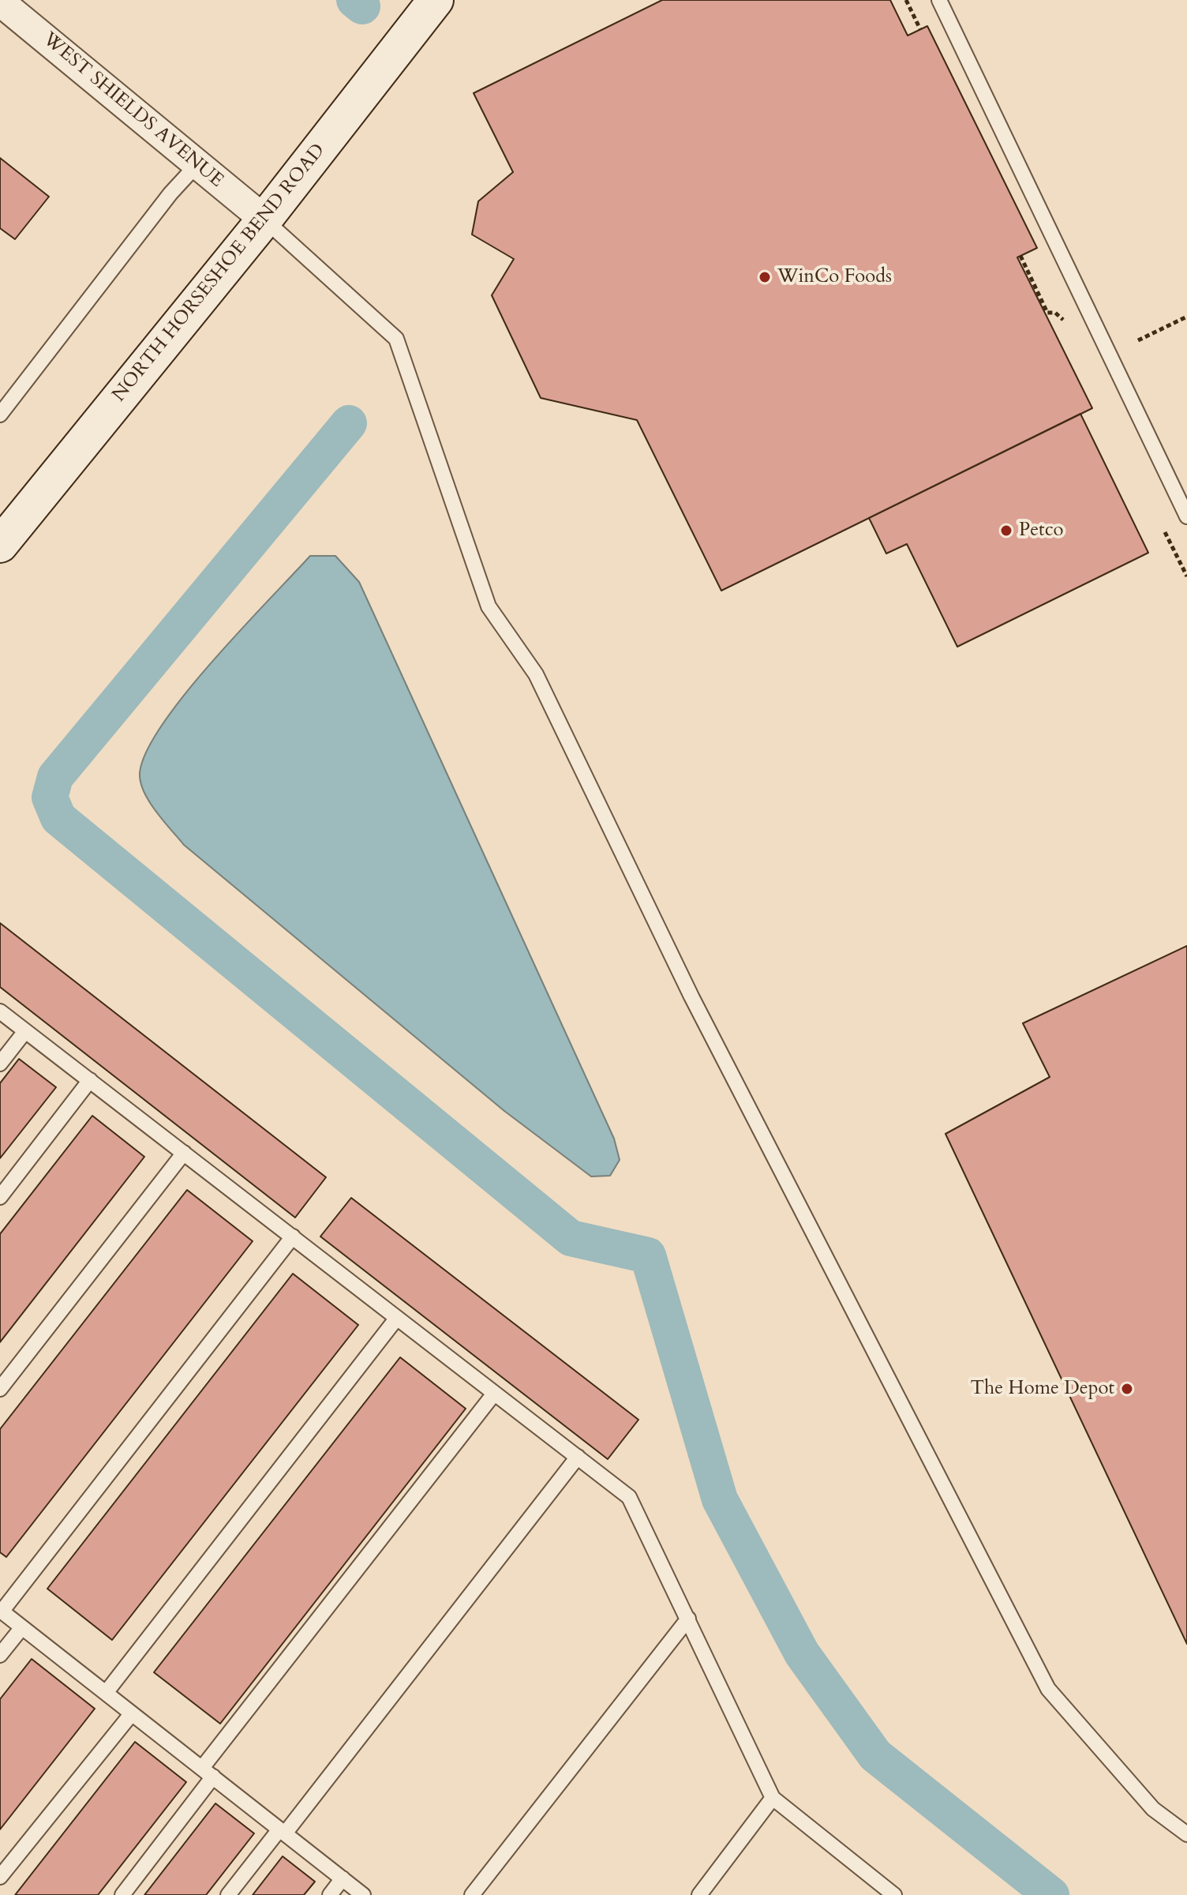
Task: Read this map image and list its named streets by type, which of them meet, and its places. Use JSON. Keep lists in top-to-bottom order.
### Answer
{
  "streets": {
    "street": ["WEST SHIELDS AVENUE", "NORTH HORSESHOE BEND ROAD"]
  },
  "crossings": [
    ["WEST SHIELDS AVENUE", "NORTH HORSESHOE BEND ROAD"]
  ],
  "places": ["WinCo Foods", "Petco", "The Home Depot"]
}
